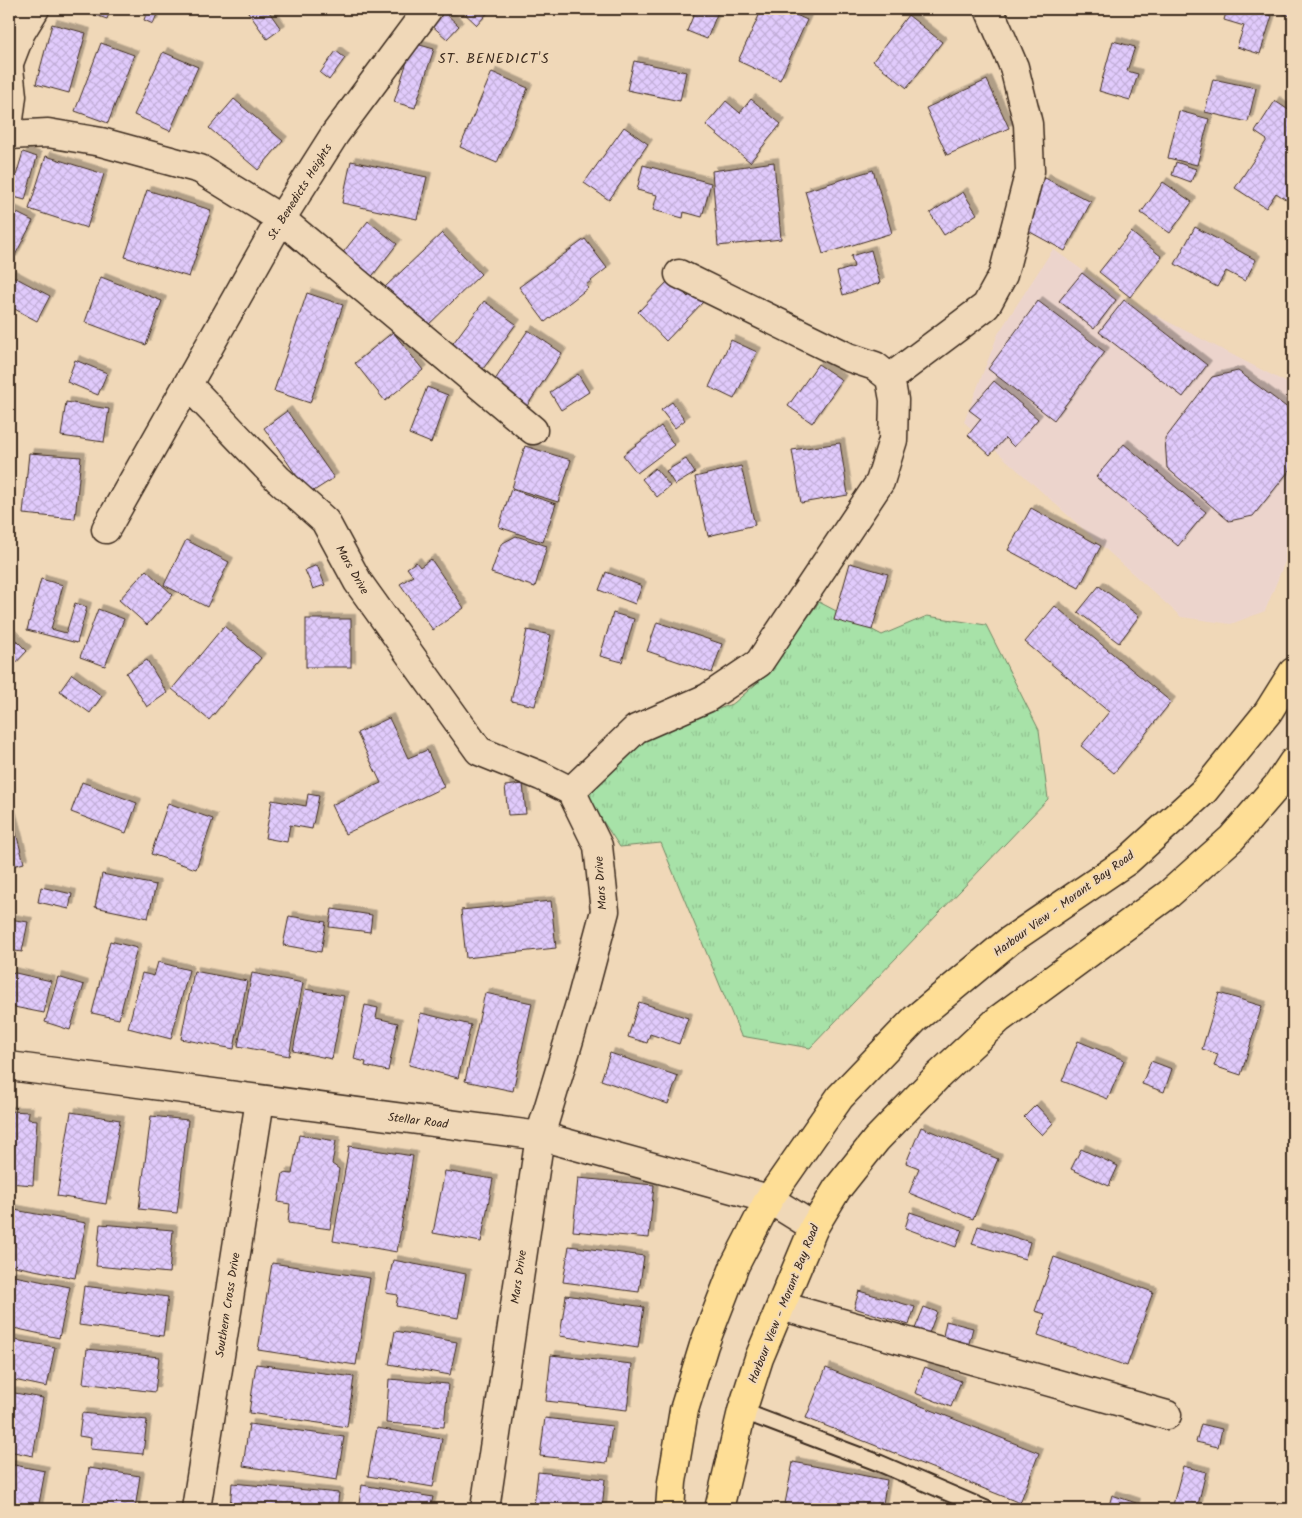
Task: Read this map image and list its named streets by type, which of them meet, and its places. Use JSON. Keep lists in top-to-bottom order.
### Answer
{
  "streets": {
    "highway": ["Harbour View - Morant Bay Road"],
    "street": [
      "St. Benedicts Heights",
      "Mars Drive",
      "Stellar Road",
      "Southern Cross Drive"
    ]
  },
  "crossings": [
    ["St. Benedicts Heights", "Mars Drive"],
    ["Mars Drive", "Stellar Road"],
    ["Harbour View - Morant Bay Road", "Stellar Road"],
    ["Stellar Road", "Southern Cross Drive"]
  ],
  "districts": ["ST. BENEDICT'S"]
}
